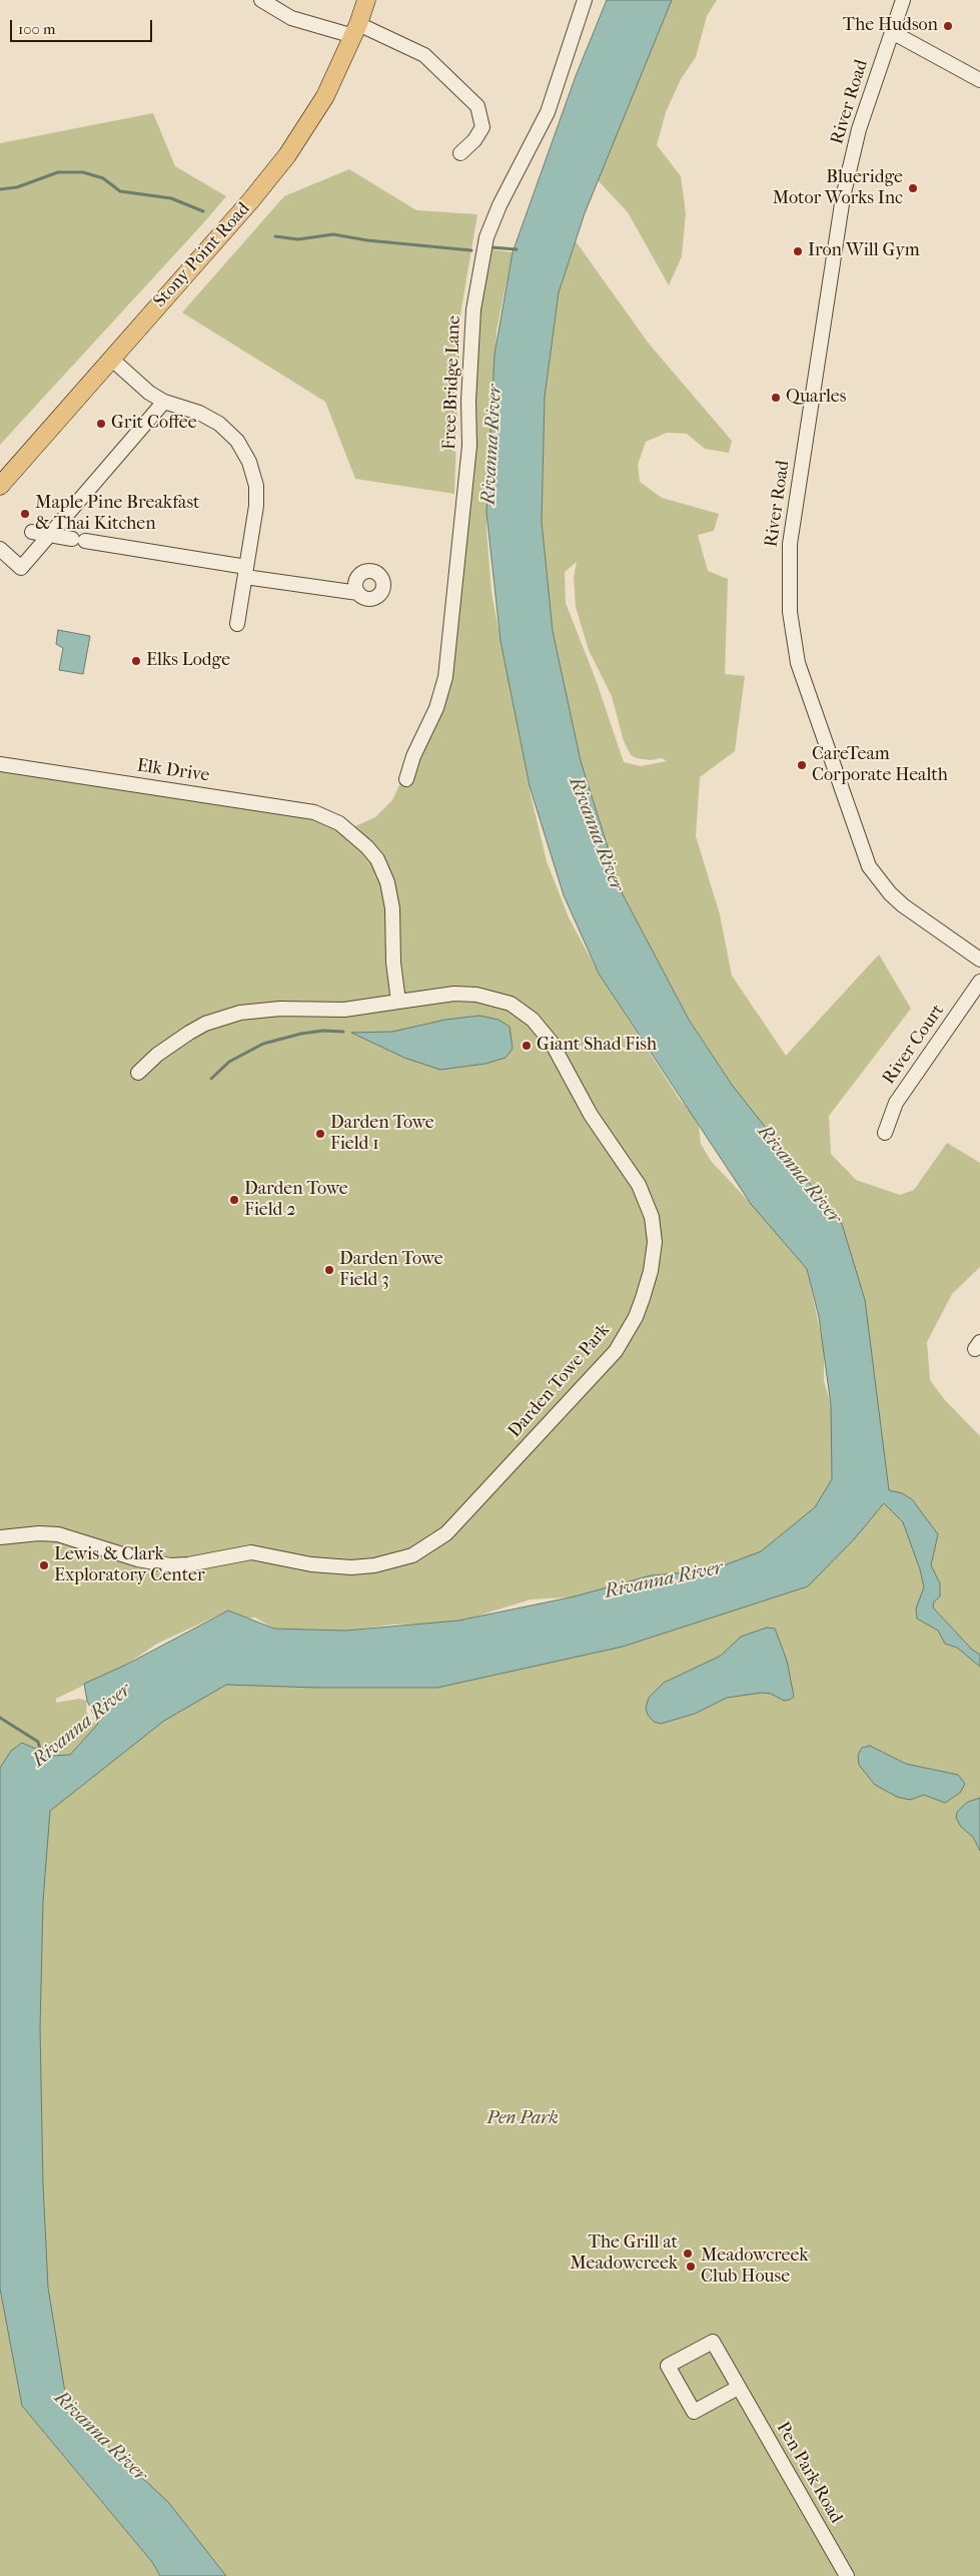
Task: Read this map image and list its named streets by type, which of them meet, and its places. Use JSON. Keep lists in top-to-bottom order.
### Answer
{
  "streets": {
    "main road": ["Stony Point Road"],
    "street": [
      "River Road",
      "Free Bridge Lane",
      "Elk Drive",
      "River Court",
      "Darden Towe Park",
      "Pen Park Road"
    ]
  },
  "crossings": [
    ["Elk Drive", "Darden Towe Park"]
  ],
  "water": ["Rivanna River"],
  "parks": ["Pen Park"],
  "places": [
    "The Hudson",
    "Blueridge Motor Works Inc",
    "Iron Will Gym",
    "Quarles",
    "Grit Coffee",
    "Maple Pine Breakfast & Thai Kitchen",
    "Elks Lodge",
    "CareTeam Corporate Health",
    "Giant Shad Fish",
    "Darden Towe Field 1",
    "Darden Towe Field 2",
    "Darden Towe Field 3",
    "Lewis & Clark Exploratory Center",
    "The Grill at Meadowcreek",
    "Meadowcreek Club House"
  ],
  "scale_bar": "100 m"
}
